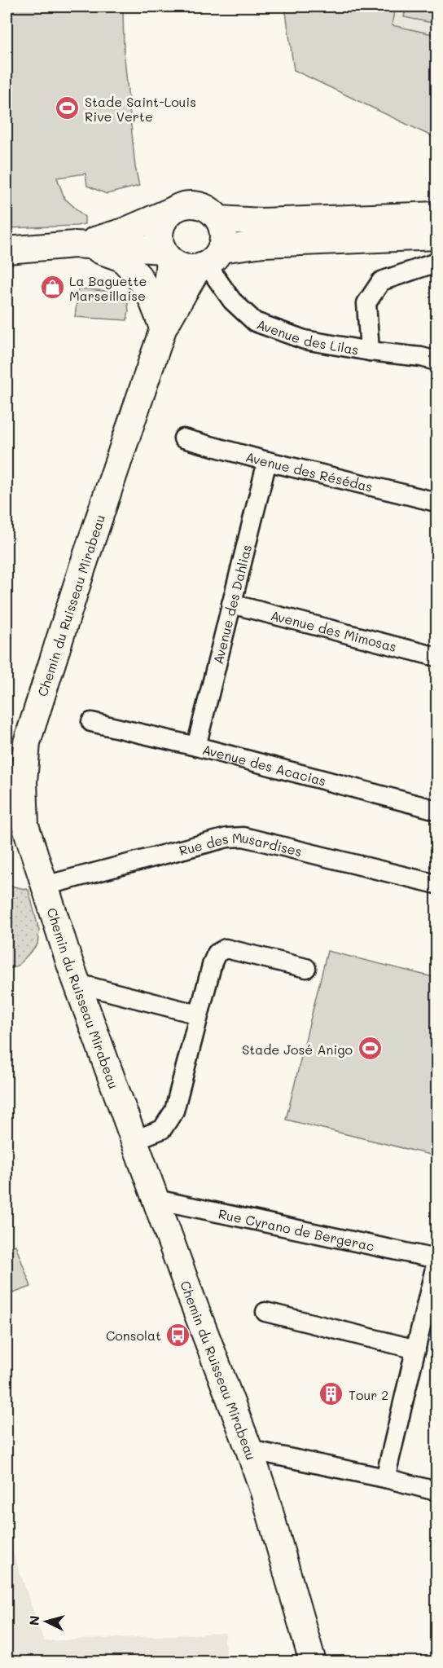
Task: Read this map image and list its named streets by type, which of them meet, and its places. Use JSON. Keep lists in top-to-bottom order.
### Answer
{
  "streets": {
    "street": [
      "Avenue des Lilas",
      "Avenue des Résédas",
      "Avenue des Dahlias",
      "Chemin du Ruisseau Mirabeau",
      "Avenue des Mimosas",
      "Avenue des Acacias",
      "Rue des Musardises",
      "Rue Cyrano de Bergerac"
    ]
  },
  "crossings": [
    ["Avenue des Lilas", "Chemin du Ruisseau Mirabeau"],
    ["Avenue des Résédas", "Avenue des Dahlias"],
    ["Avenue des Dahlias", "Avenue des Mimosas"],
    ["Avenue des Dahlias", "Avenue des Acacias"],
    ["Chemin du Ruisseau Mirabeau", "Rue des Musardises"],
    ["Chemin du Ruisseau Mirabeau", "Rue Cyrano de Bergerac"]
  ],
  "places": {
    "sports": ["Stade Saint-Louis Rive Verte", "Stade José Anigo"],
    "shop": ["La Baguette Marseillaise"],
    "bus stop": ["Consolat"],
    "building": ["Tour 2"]
  },
  "north": "left"
}
